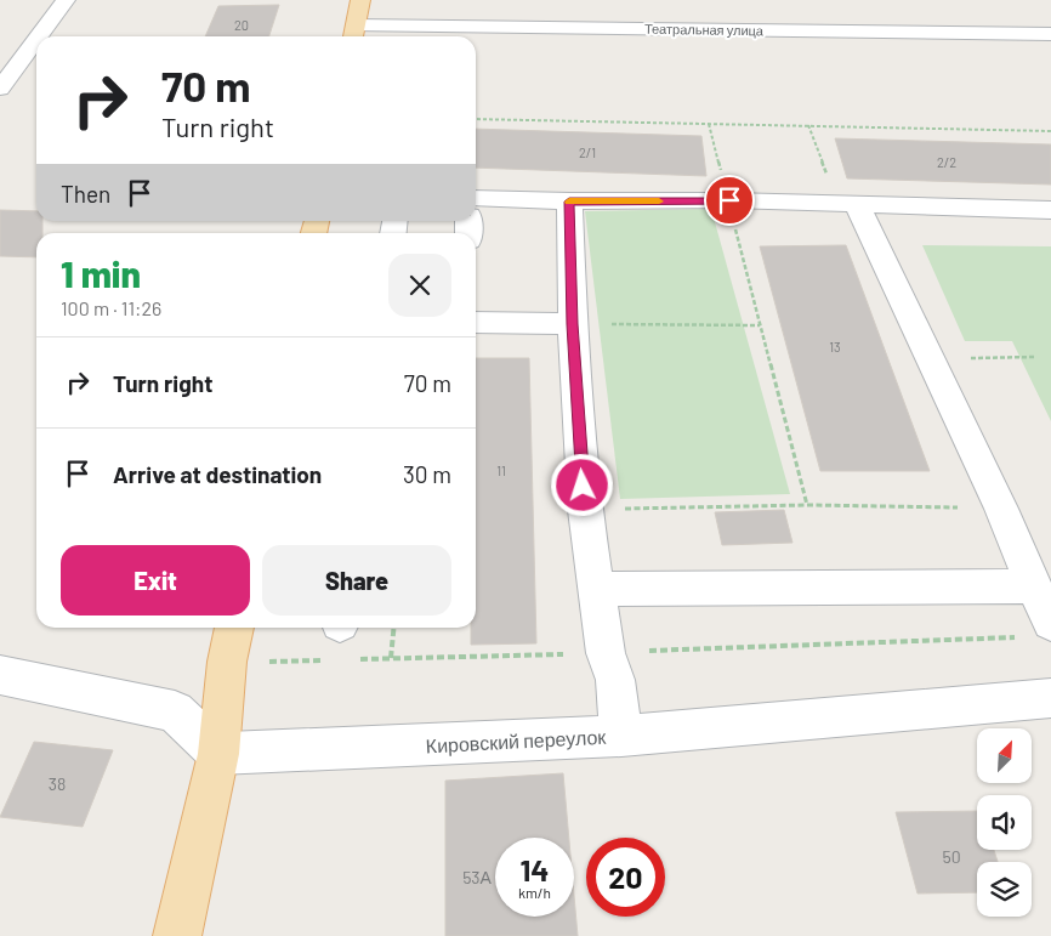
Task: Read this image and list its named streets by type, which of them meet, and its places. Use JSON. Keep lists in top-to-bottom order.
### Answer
{
  "streets": {
    "street": ["Театральная улица", "Кировский переулок"]
  },
  "house_numbers": [
    "20",
    "2/1",
    "2/2",
    "13",
    "11",
    "38",
    "50",
    "53А"
  ],
  "north": "top right",
  "page": {
    "turn": ["70 m", "Turn right"],
    "then": "Then",
    "heading": ["1 min", "100 m · 11:26"],
    "list": [
      {
        "name": "Turn right",
        "value": "70 m"
      },
      {
        "name": "Arrive at destination",
        "value": "30 m"
      }
    ],
    "buttons": ["Exit", "Share"],
    "speed": "14 km/h",
    "limit": "20"
  }
}
